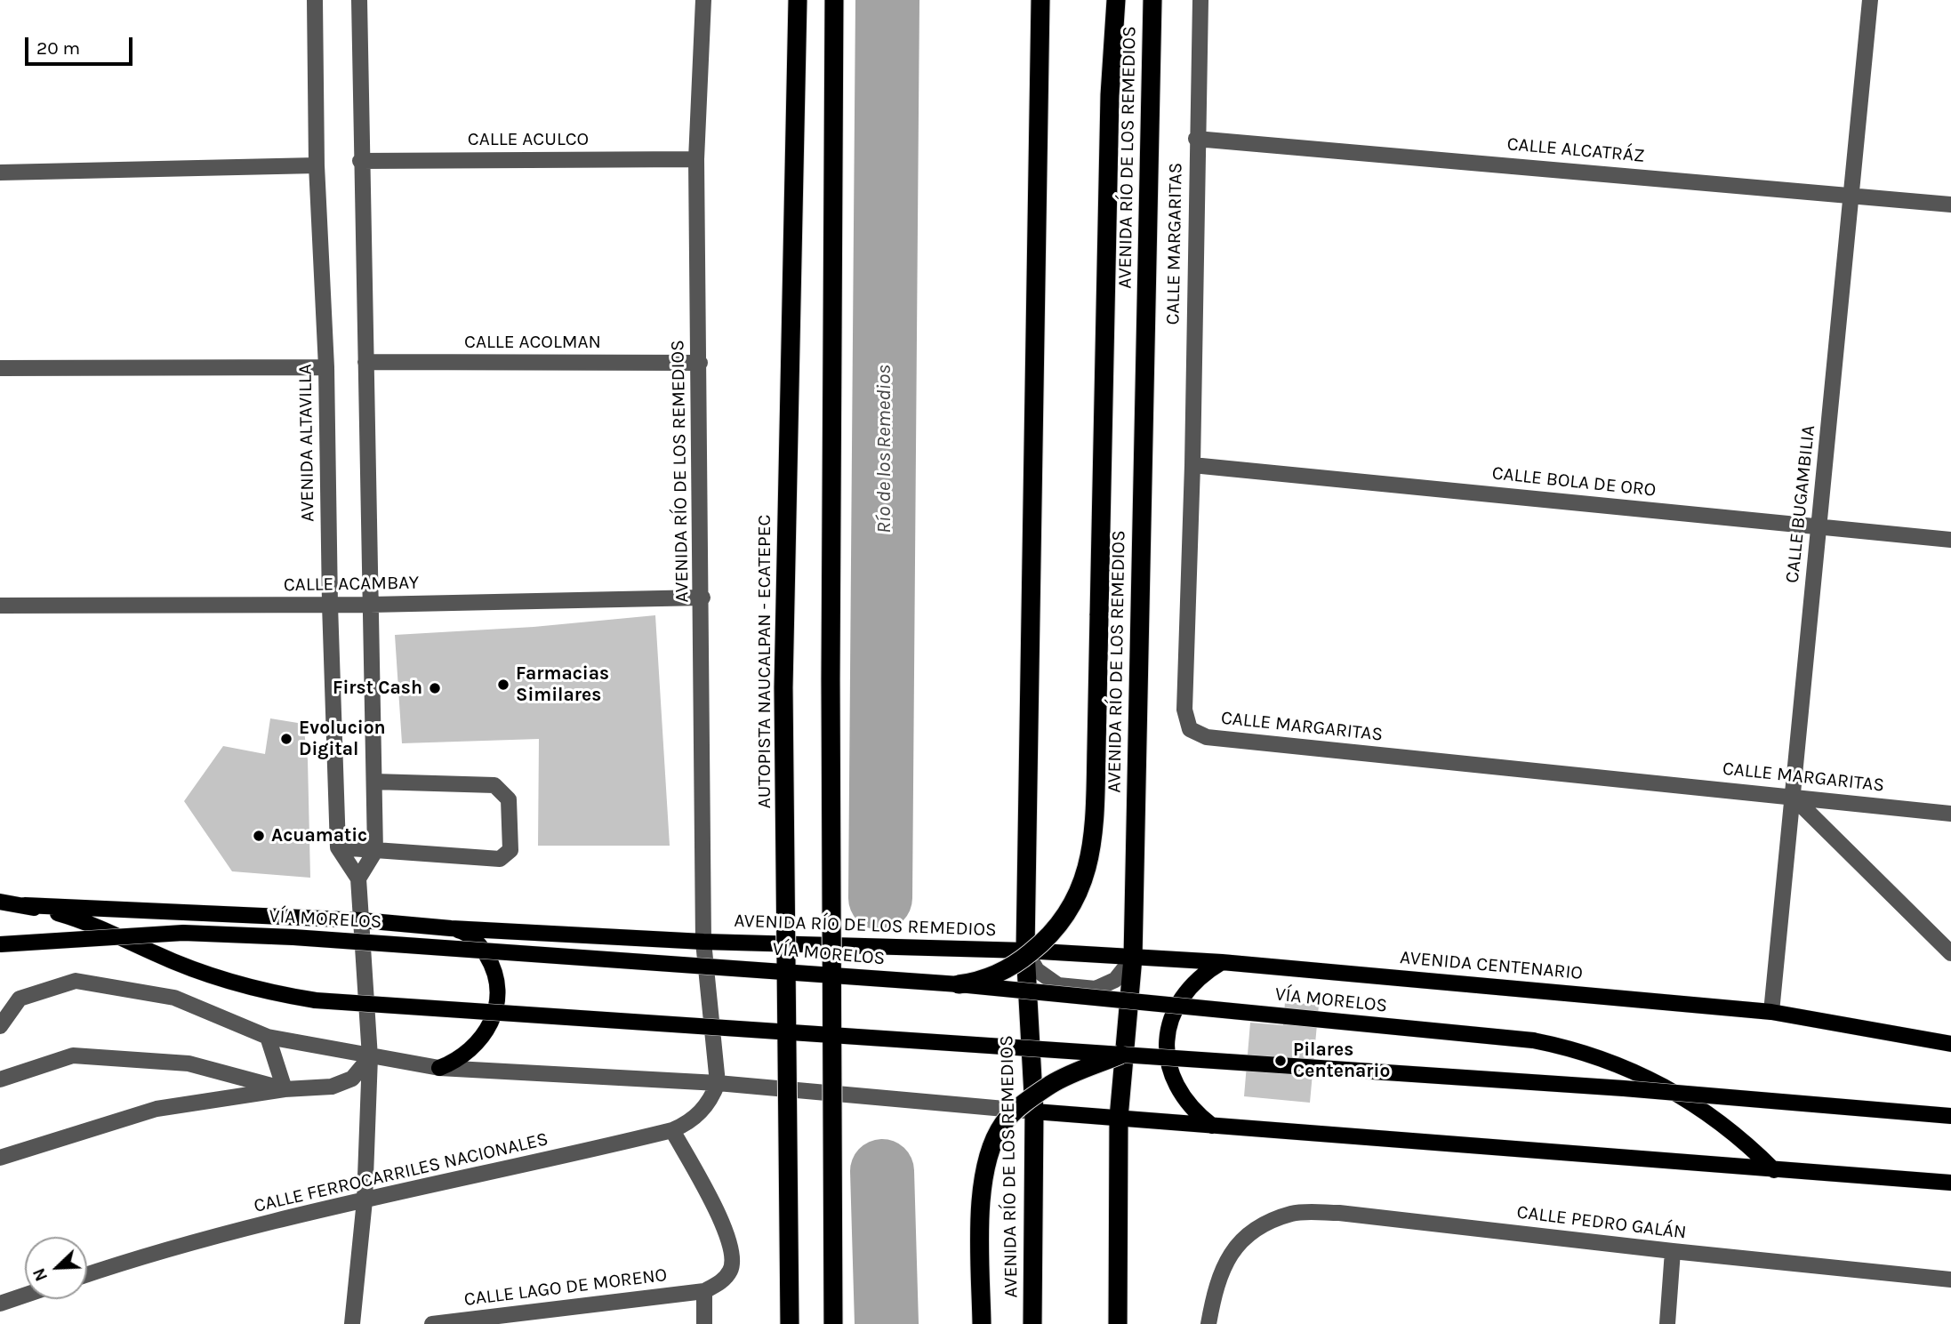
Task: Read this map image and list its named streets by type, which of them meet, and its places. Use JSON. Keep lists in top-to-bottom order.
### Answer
{
  "streets": {
    "highway": ["AVENIDA RÍO DE LOS REMEDIOS", "AUTOPISTA NAUCALPAN - ECATEPEC"],
    "main road": ["VÍA MORELOS", "AVENIDA CENTENARIO"],
    "street": [
      "CALLE ACULCO",
      "CALLE ALCATRÁZ",
      "CALLE MARGARITAS",
      "CALLE ACOLMAN",
      "AVENIDA ALTAVILLA",
      "CALLE BOLA DE ORO",
      "CALLE BUGAMBILIA",
      "CALLE ACAMBAY",
      "CALLE FERROCARRILES NACIONALES",
      "CALLE PEDRO GALÁN",
      "CALLE LAGO DE MORENO"
    ]
  },
  "crossings": [
    ["CALLE ACULCO", "AVENIDA RÍO DE LOS REMEDIOS"],
    ["CALLE ALCATRÁZ", "CALLE MARGARITAS"],
    ["CALLE ALCATRÁZ", "CALLE BUGAMBILIA"],
    ["AVENIDA RÍO DE LOS REMEDIOS", "CALLE ACOLMAN"],
    ["AVENIDA RÍO DE LOS REMEDIOS", "CALLE ACAMBAY"],
    ["AVENIDA RÍO DE LOS REMEDIOS", "AVENIDA CENTENARIO"],
    ["CALLE MARGARITAS", "CALLE BOLA DE ORO"],
    ["CALLE MARGARITAS", "CALLE BUGAMBILIA"],
    ["AVENIDA ALTAVILLA", "CALLE ACAMBAY"],
    ["CALLE BOLA DE ORO", "CALLE BUGAMBILIA"],
    ["CALLE BUGAMBILIA", "AVENIDA CENTENARIO"]
  ],
  "water": ["Río de los Remedios"],
  "places": [
    "Farmacias Similares",
    "First Cash",
    "Evolucion Digital",
    "Acuamatic",
    "Pilares Centenario"
  ],
  "scale_bar": "20 m",
  "north": "bottom left"
}
